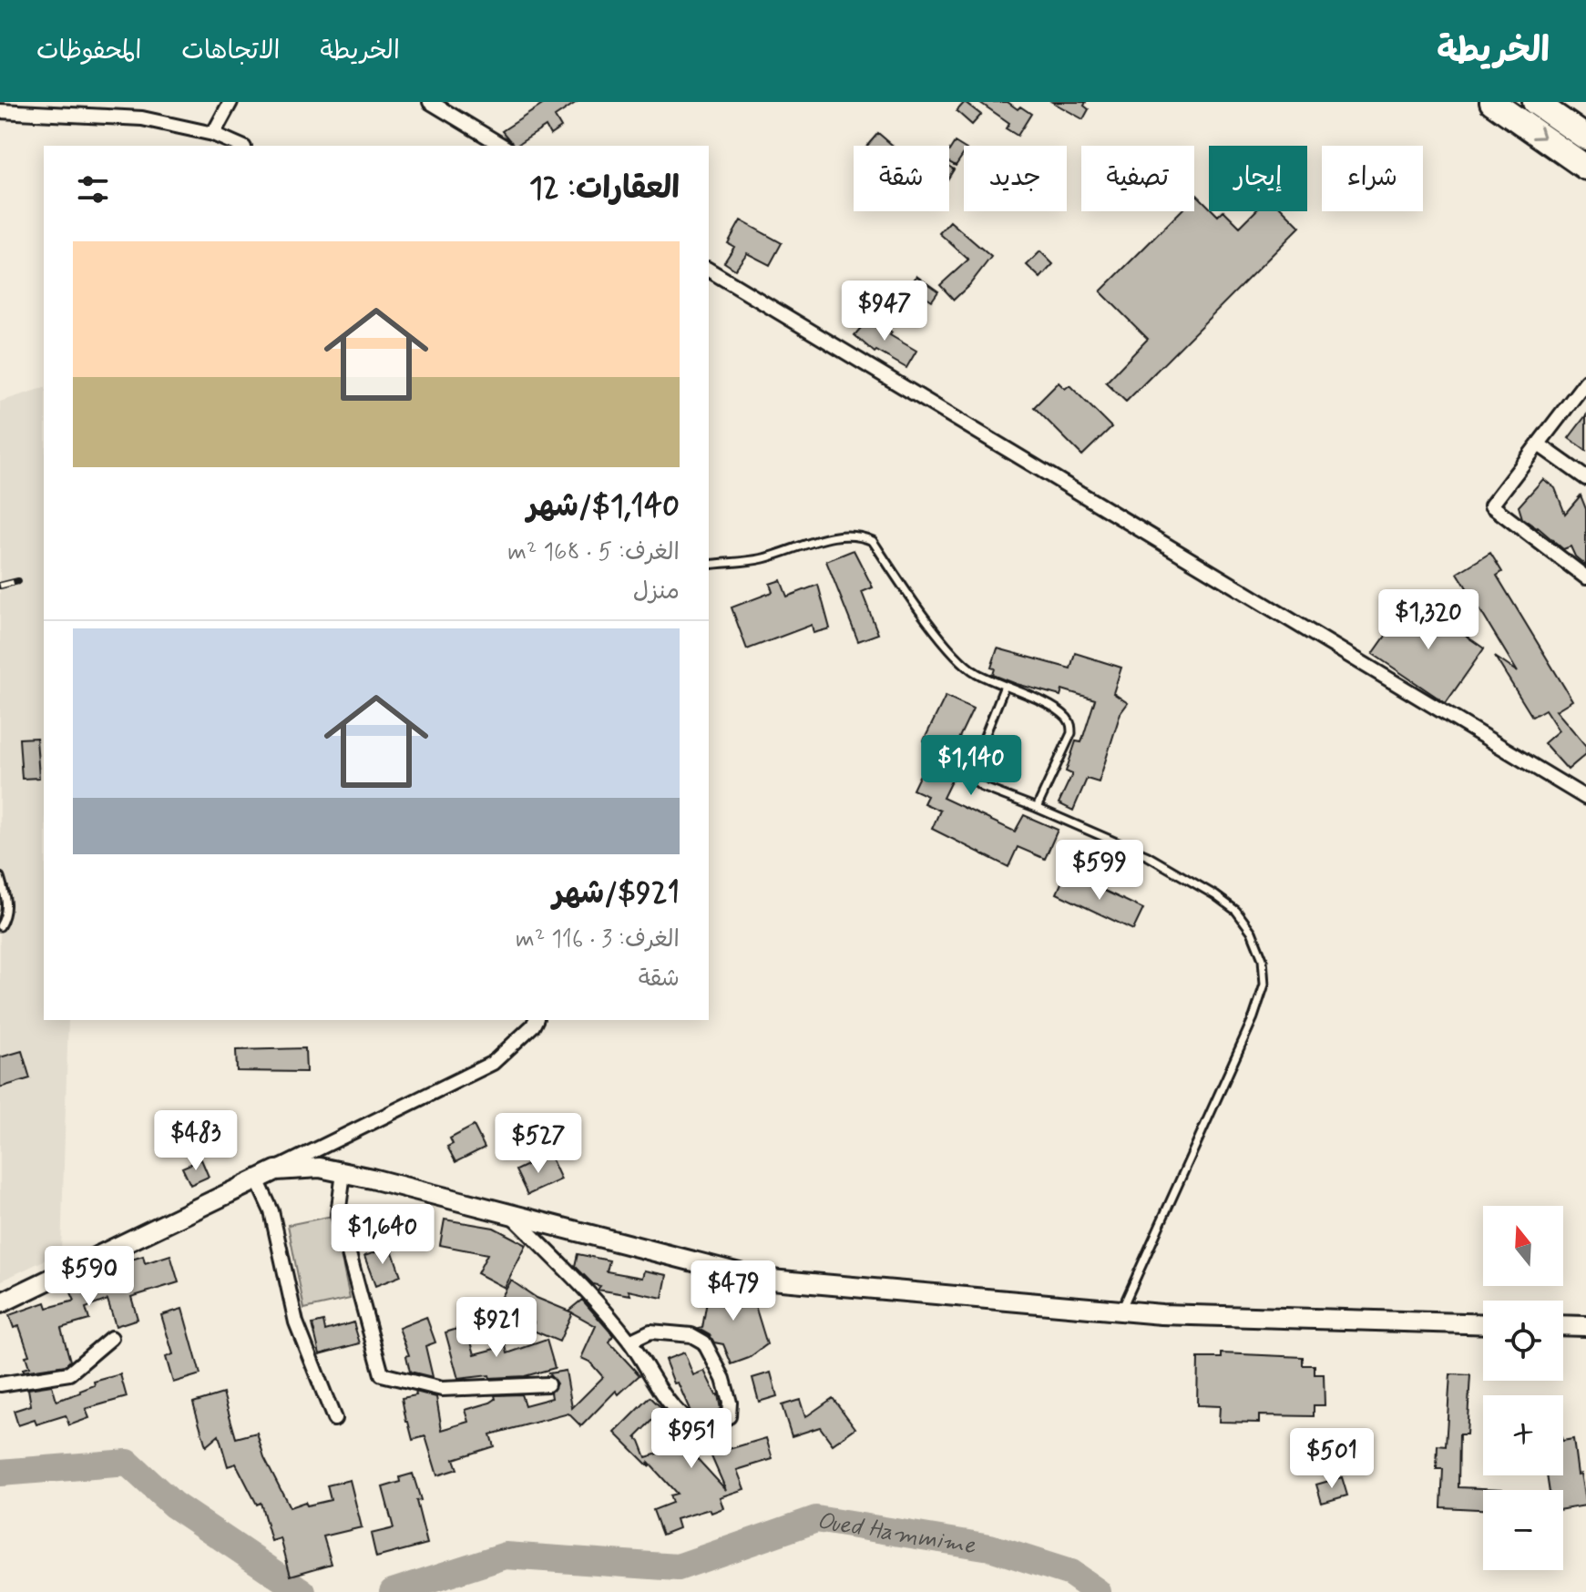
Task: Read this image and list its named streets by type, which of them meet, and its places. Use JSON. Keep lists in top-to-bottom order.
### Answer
{
  "water": ["Oued Hammime"],
  "north": "top",
  "page": {
    "header": "الخريطة",
    "nav": ["الخريطة", "الاتجاهات", "المحفوظات"],
    "chip": [
      "شراء",
      "إيجار",
      "تصفية",
      "جديد",
      "شقة"
    ],
    "heading": "العقارات: 12",
    "list": [
      {
        "name": "$1,140/شهر",
        "note": "الغرف: 5 · 168 m² · منزل"
      },
      {
        "name": "$921/شهر",
        "note": "الغرف: 3 · 116 m² · شقة"
      }
    ],
    "price": [
      "$947",
      "$1,320",
      "$1,140",
      "$599",
      "$483",
      "$527",
      "$1,640",
      "$590",
      "$479",
      "$921",
      "$951",
      "$501"
    ],
    "map_buttons": ["+", "−"]
  }
}
